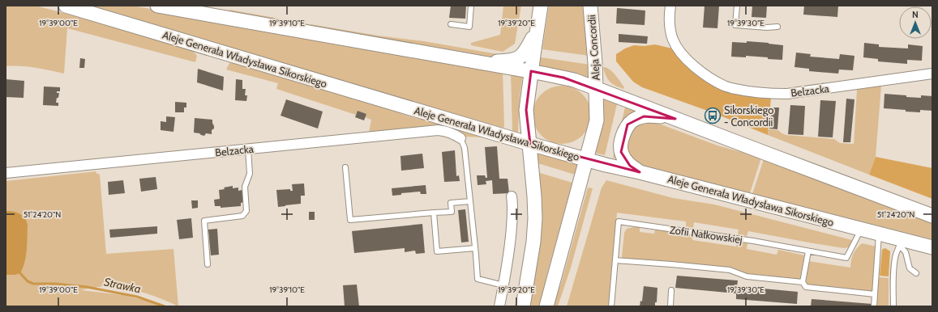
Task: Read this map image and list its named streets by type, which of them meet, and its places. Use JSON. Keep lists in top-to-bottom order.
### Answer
{
  "streets": {
    "main road": ["Aleja Concordii", "Aleje Generała Władysława Sikorskiego"],
    "street": ["Belzacka"],
    "lane": ["Zofii Nałkowskiej"]
  },
  "crossings": [
    ["Aleja Concordii", "Aleje Generała Władysława Sikorskiego"],
    ["Aleje Generała Władysława Sikorskiego", "Zofii Nałkowskiej"]
  ],
  "water": ["Strawka"],
  "places": {
    "bus stop": ["Sikorskiego - Concordii"]
  },
  "north": "top",
  "coordinates": [
    "19°39'00\"E",
    "19°39'10\"E",
    "19°39'20\"E",
    "19°39'30\"E",
    "51°24'20\"N"
  ]
}
